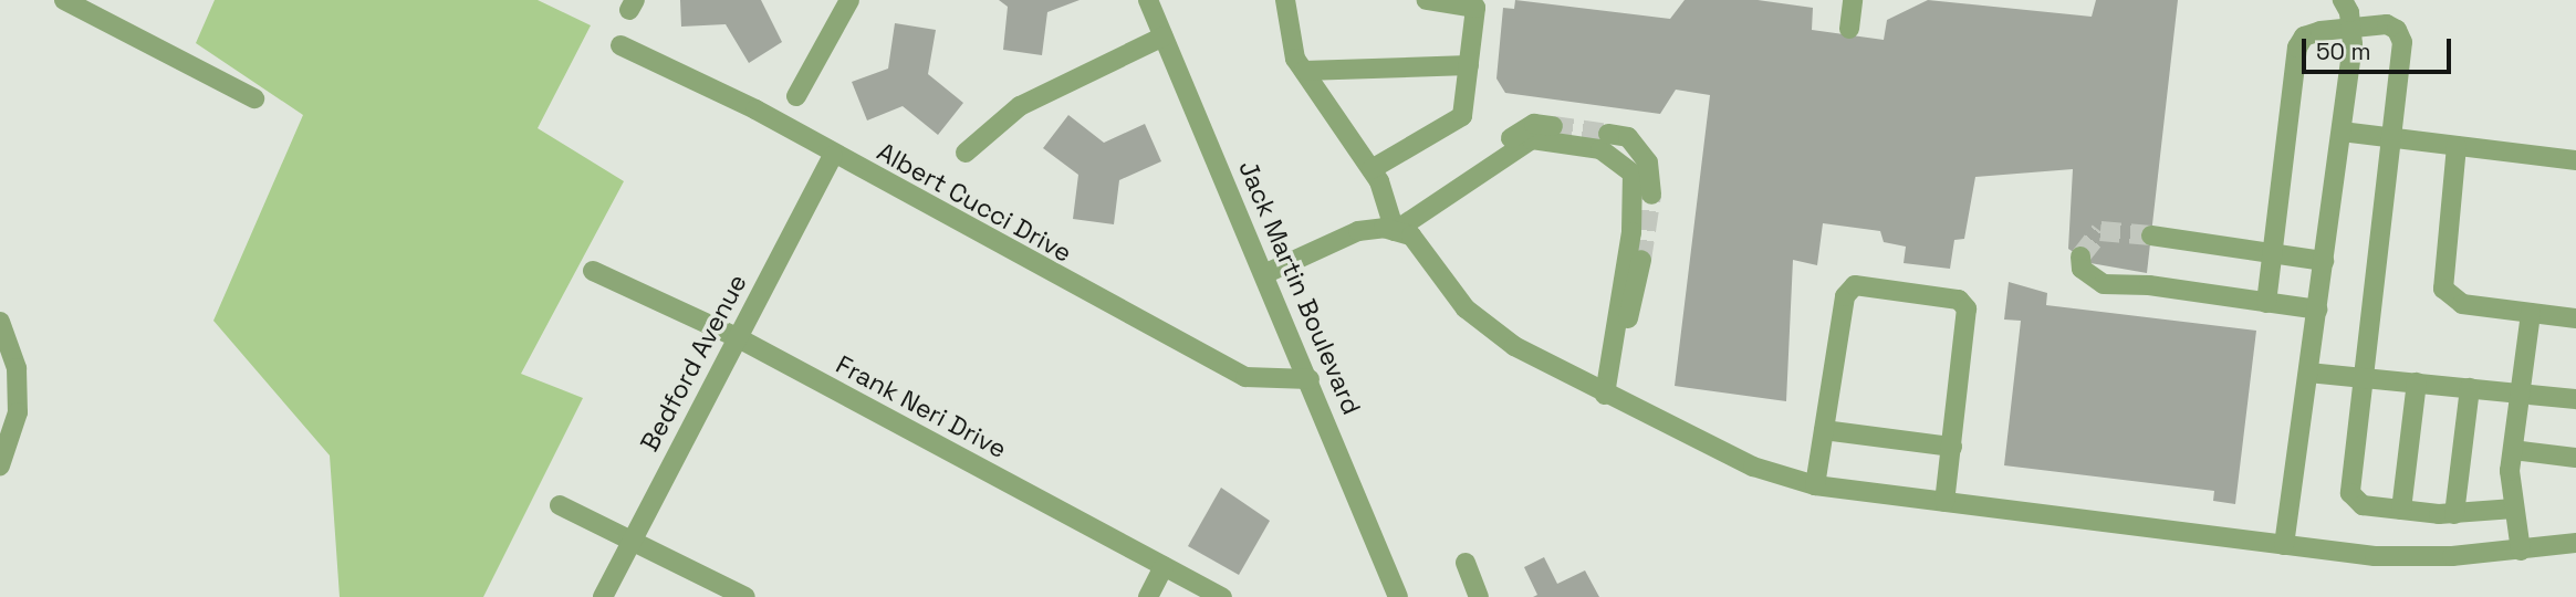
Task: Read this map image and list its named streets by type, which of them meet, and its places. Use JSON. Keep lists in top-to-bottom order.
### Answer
{
  "streets": {
    "street": [
      "Albert Cucci Drive",
      "Jack Martin Boulevard",
      "Bedford Avenue",
      "Frank Neri Drive"
    ]
  },
  "crossings": [
    ["Albert Cucci Drive", "Jack Martin Boulevard"],
    ["Albert Cucci Drive", "Bedford Avenue"],
    ["Bedford Avenue", "Frank Neri Drive"]
  ],
  "scale_bar": "50 m"
}
